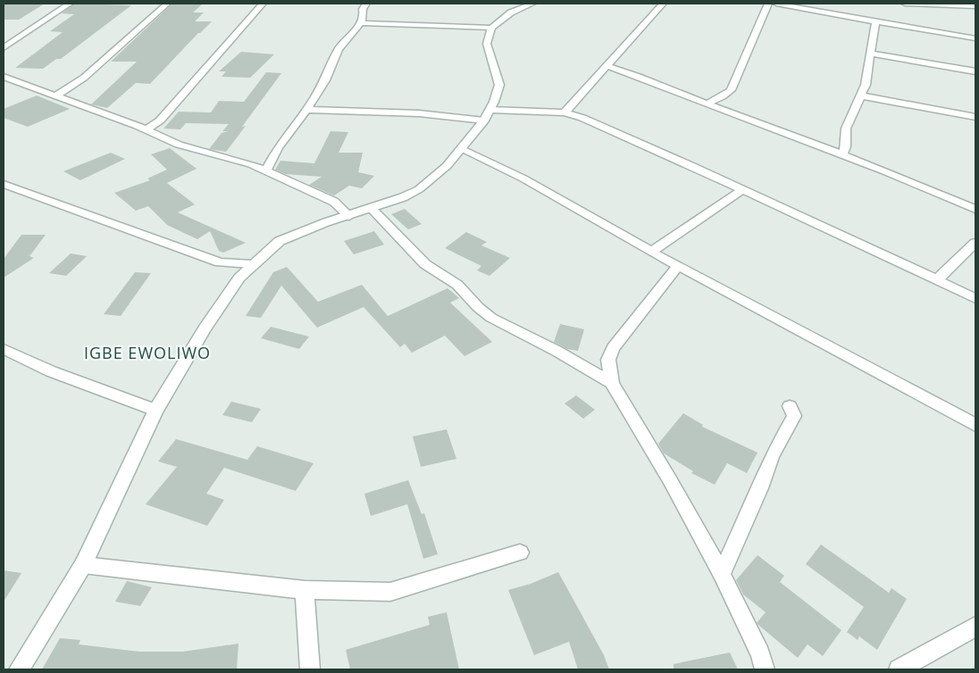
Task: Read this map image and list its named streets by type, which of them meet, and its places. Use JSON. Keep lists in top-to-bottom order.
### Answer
{
  "districts": ["IGBE EWOLIWO"]
}
